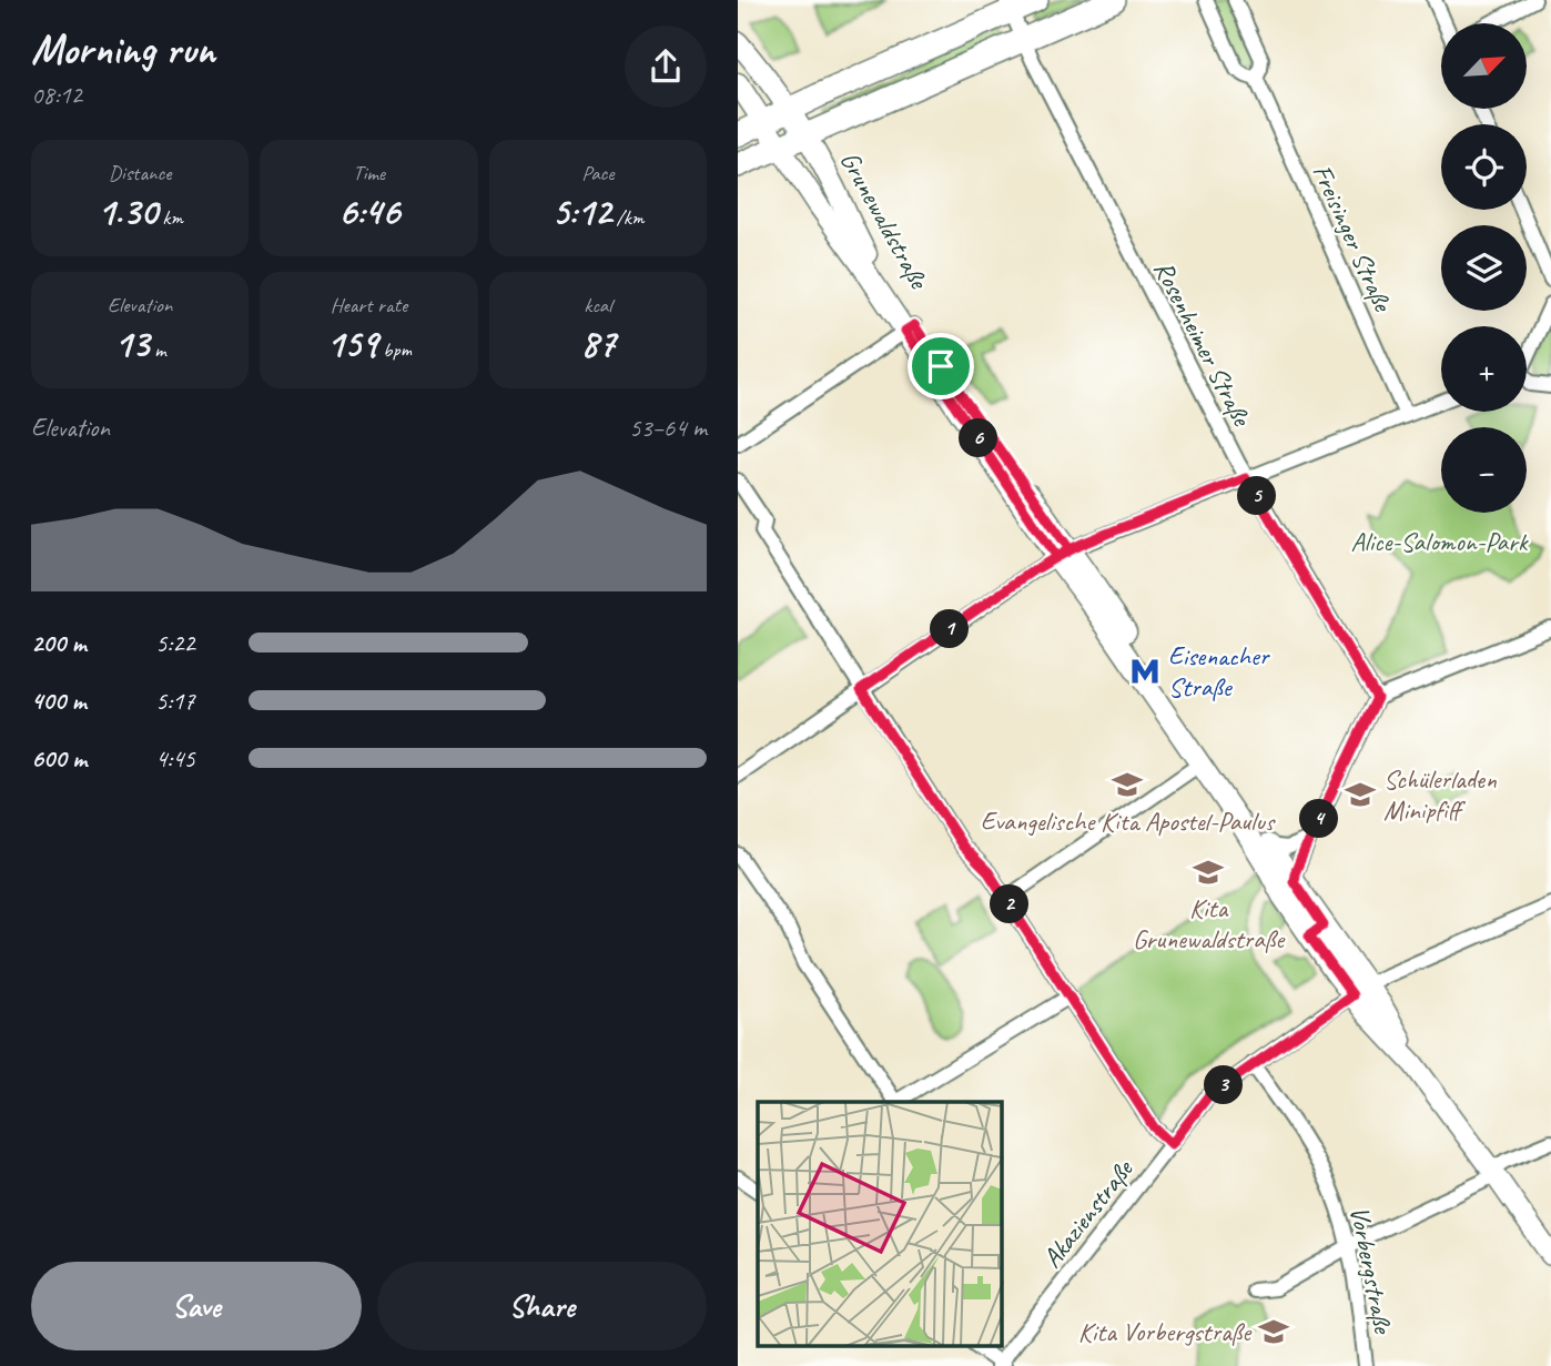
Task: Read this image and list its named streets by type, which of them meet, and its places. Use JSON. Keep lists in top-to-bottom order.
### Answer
{
  "streets": {
    "main road": ["Grunewaldstraße"],
    "street": [
      "Freisinger Straße",
      "Rosenheimer Straße",
      "Akazienstraße",
      "Vorbergstraße"
    ]
  },
  "crossings": [
    ["Grunewaldstraße", "Akazienstraße"],
    ["Akazienstraße", "Vorbergstraße"]
  ],
  "parks": ["Alice-Salomon-Park"],
  "places": {
    "metro station": ["Eisenacher Straße"],
    "school or university": [
      "Evangelische Kita Apostel-Paulus",
      "Schülerladen Minipfiff",
      "Kita Grunewaldstraße",
      "Kita Vorbergstraße"
    ]
  },
  "north": "top right",
  "page": {
    "heading": ["Morning run", "08:12"],
    "map_buttons": ["+", "−"],
    "stats": [
      ["Distance", "1.30 km"],
      ["Time", "6:46"],
      ["Pace", "5:12 /km"],
      ["Elevation", "13 m"],
      ["Heart rate", "159 bpm"],
      ["kcal", "87"]
    ],
    "chart": ["Elevation", "53–64 m"],
    "pins": [
      "6",
      "5",
      "1",
      "4",
      "2",
      "3"
    ],
    "list": [
      {
        "name": "200 m",
        "note": "5:22"
      },
      {
        "name": "400 m",
        "note": "5:17"
      },
      {
        "name": "600 m",
        "note": "4:45"
      }
    ],
    "buttons": ["Save", "Share"]
  }
}
